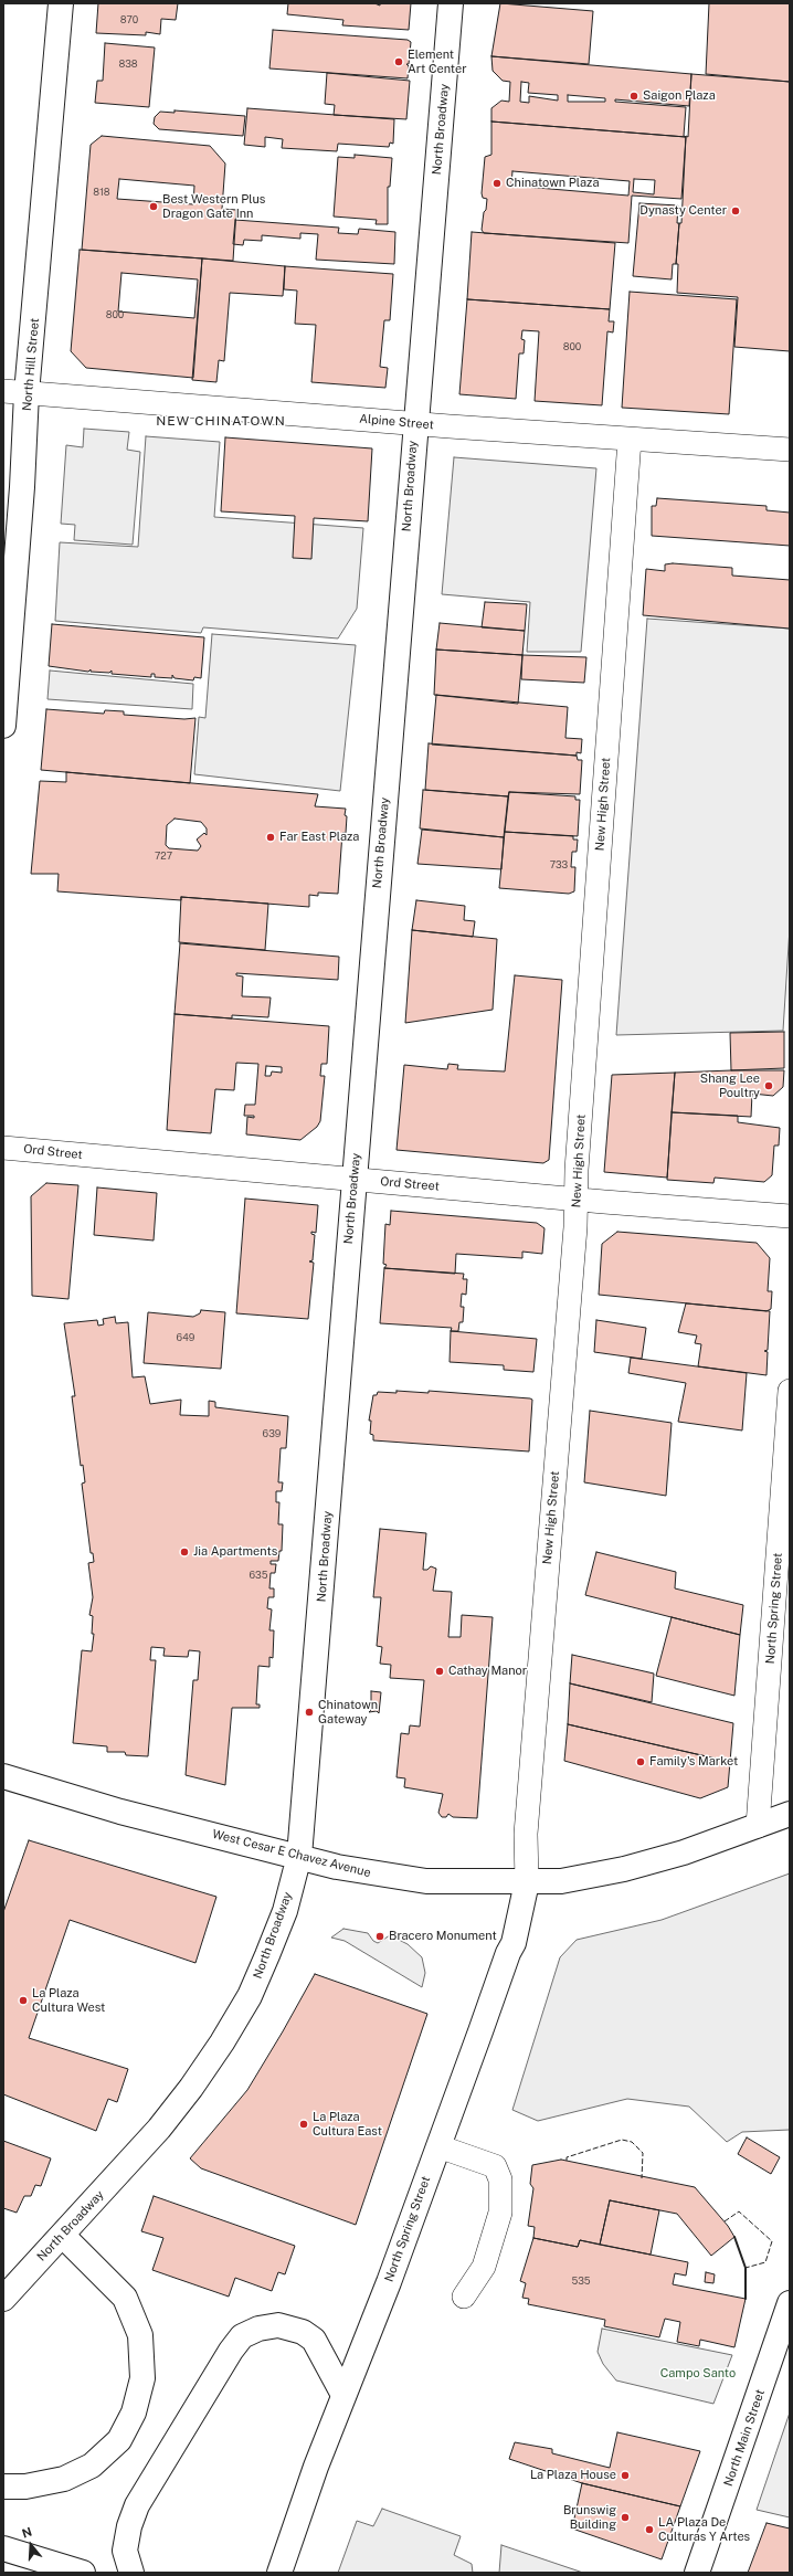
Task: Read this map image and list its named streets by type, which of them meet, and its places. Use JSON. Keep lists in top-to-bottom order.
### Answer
{
  "streets": {
    "main road": [
      "North Broadway",
      "North Hill Street",
      "North Spring Street",
      "West Cesar E Chavez Avenue",
      "North Main Street"
    ],
    "street": ["Alpine Street", "New High Street", "Ord Street"]
  },
  "crossings": [
    ["North Broadway", "Alpine Street"],
    ["North Broadway", "Ord Street"],
    ["North Broadway", "West Cesar E Chavez Avenue"],
    ["North Hill Street", "Alpine Street"],
    ["Alpine Street", "New High Street"],
    ["New High Street", "Ord Street"],
    ["New High Street", "North Spring Street"],
    ["New High Street", "West Cesar E Chavez Avenue"],
    ["North Spring Street", "West Cesar E Chavez Avenue"]
  ],
  "districts": ["NEW CHINATOWN"],
  "parks": ["Campo Santo"],
  "places": [
    "Element Art Center",
    "Saigon Plaza",
    "Chinatown Plaza",
    "Best Western Plus Dragon Gate Inn",
    "Dynasty Center",
    "Far East Plaza",
    "Shang Lee Poultry",
    "Jia Apartments",
    "Cathay Manor",
    "Chinatown Gateway",
    "Family's Market",
    "Bracero Monument",
    "La Plaza Cultura West",
    "La Plaza Cultura East",
    "La Plaza House",
    "Brunswig Building",
    "LA Plaza De Culturas Y Artes"
  ],
  "house_numbers": [
    "870",
    "838",
    "818",
    "800",
    "800",
    "727",
    "733",
    "649",
    "639",
    "635",
    "535"
  ],
  "north": "top"
}
